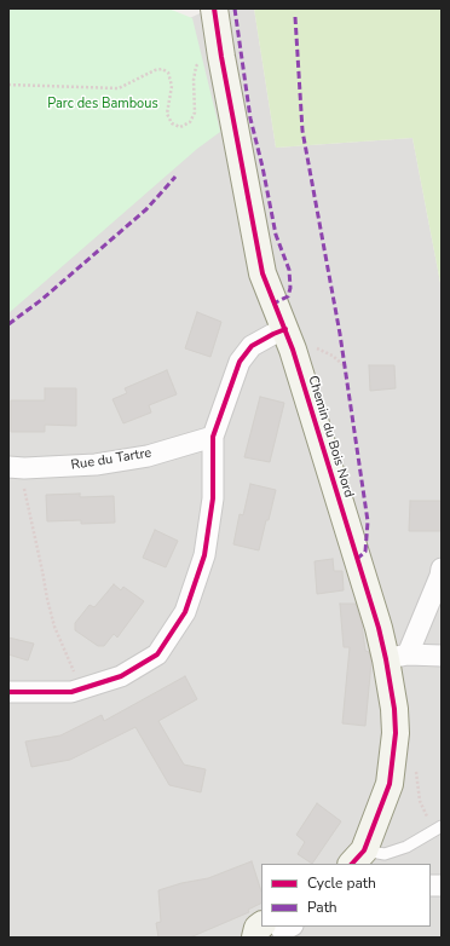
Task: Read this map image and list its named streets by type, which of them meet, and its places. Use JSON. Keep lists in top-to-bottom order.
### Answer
{
  "streets": {
    "street": ["Chemin du Bois Nord", "Rue du Tartre"]
  },
  "parks": ["Parc des Bambous"],
  "legend": ["Cycle path", "Path"]
}
